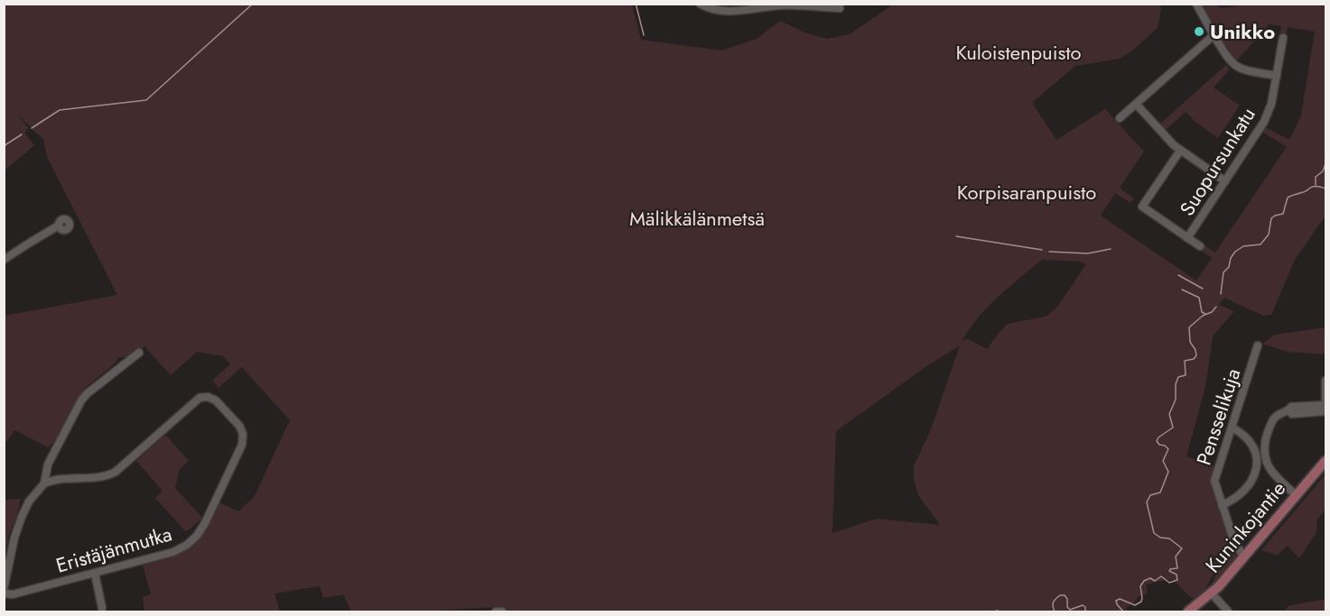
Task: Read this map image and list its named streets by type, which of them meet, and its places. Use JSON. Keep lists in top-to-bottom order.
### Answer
{
  "streets": {
    "main road": ["Kuninkojantie"],
    "street": ["Suopursunkatu", "Pensselikuja", "Eristäjänmutka"]
  },
  "crossings": [
    ["Pensselikuja", "Kuninkojantie"]
  ],
  "parks": ["Kuloistenpuisto", "Korpisaranpuisto", "Mälikkälänmetsä"],
  "places": ["Unikko"]
}
